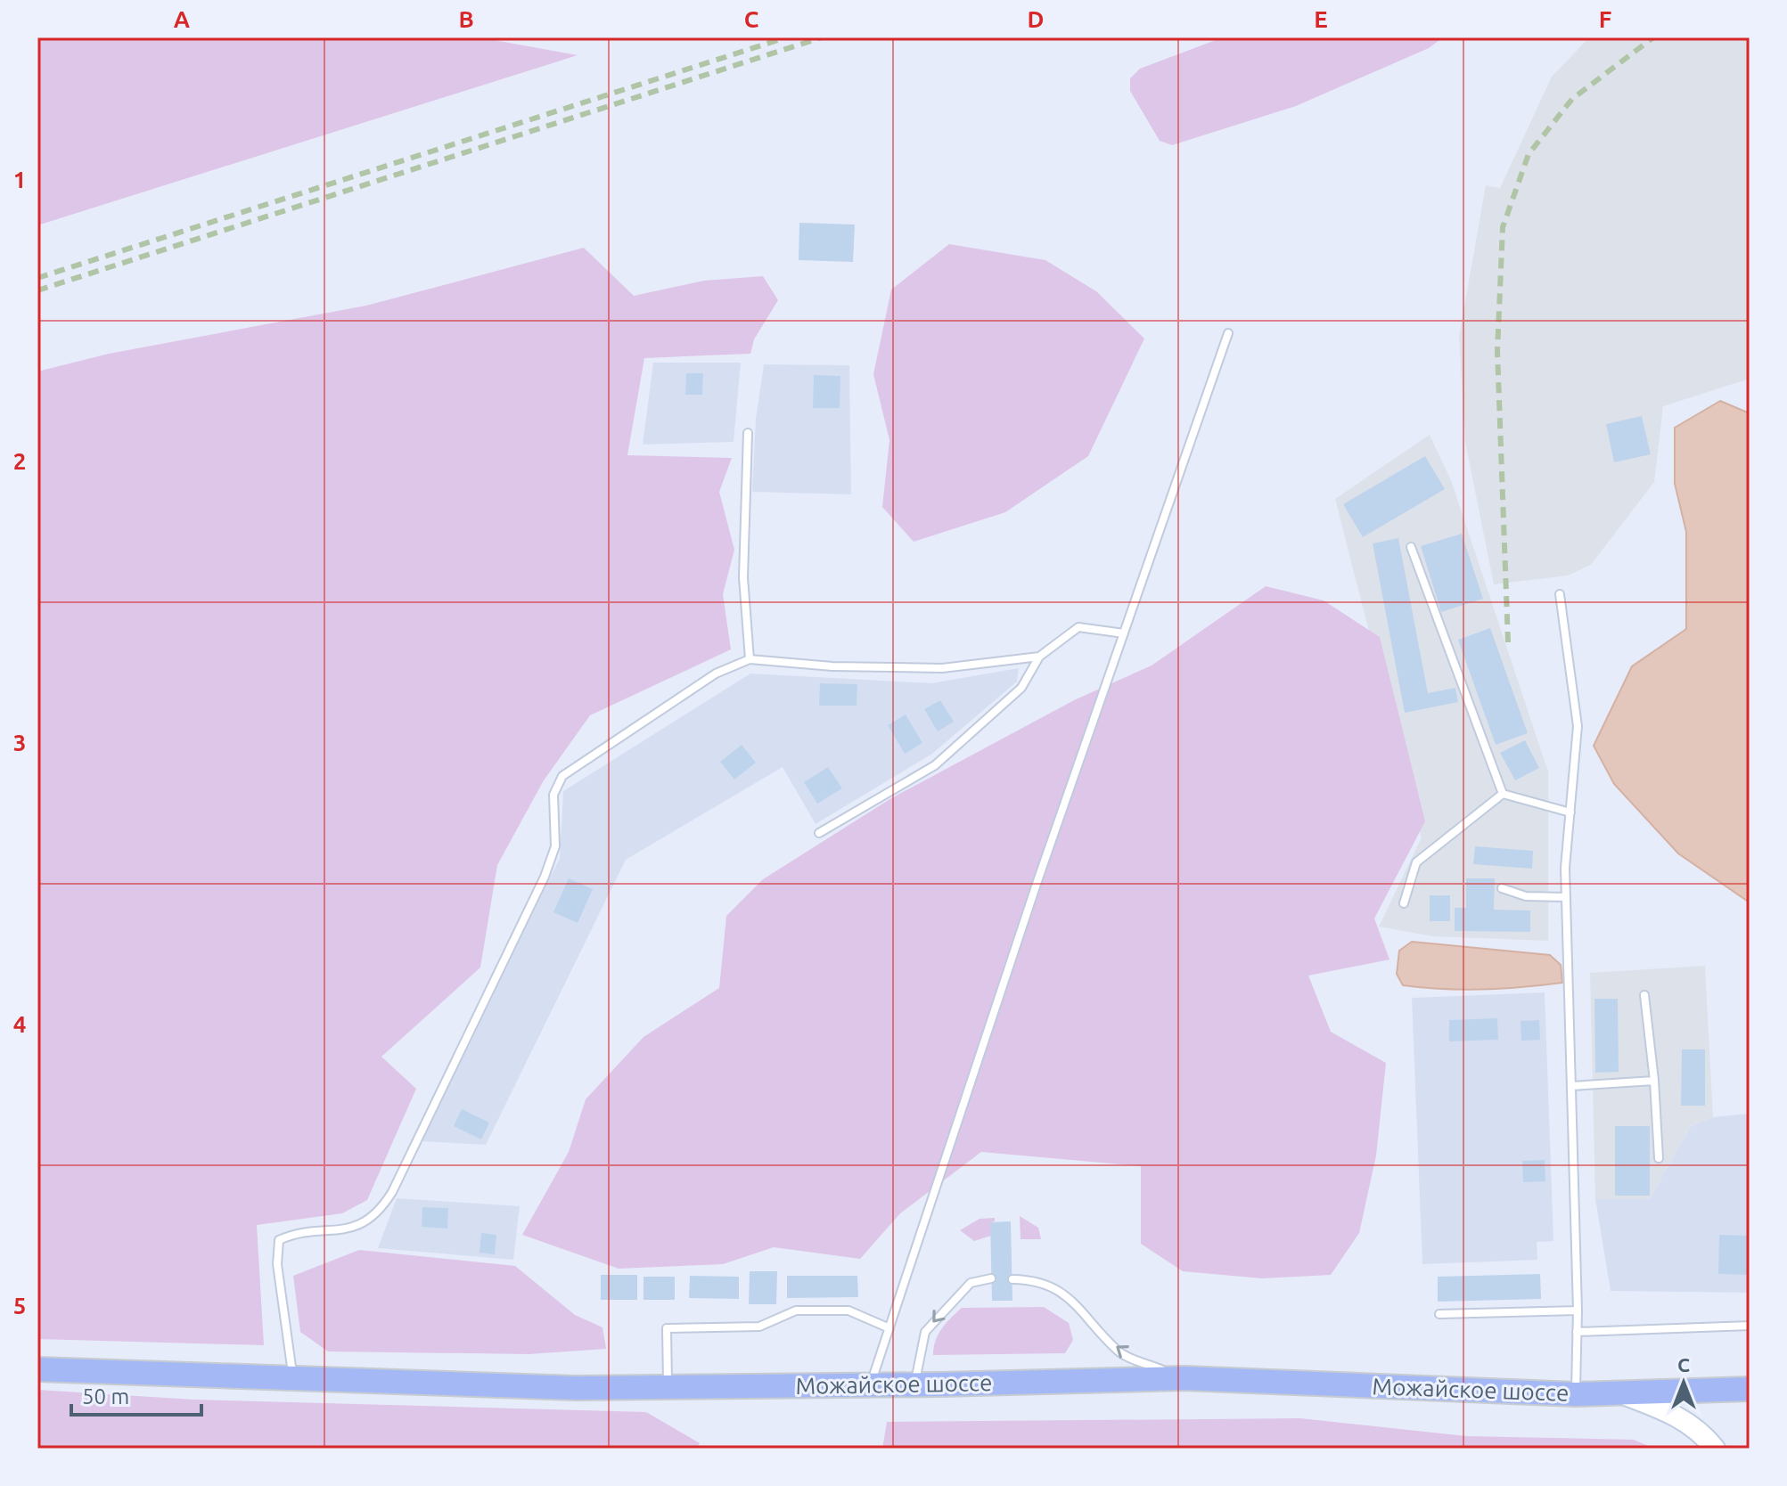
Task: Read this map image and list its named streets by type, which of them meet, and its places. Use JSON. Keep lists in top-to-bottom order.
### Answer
{
  "streets": {
    "main road": ["Можайское шоссе"]
  },
  "scale_bar": "50 m",
  "north": "top",
  "grid": {
    "columns": [
      "A",
      "B",
      "C",
      "D",
      "E",
      "F"
    ],
    "rows": [
      "1",
      "2",
      "3",
      "4",
      "5"
    ]
  }
}
